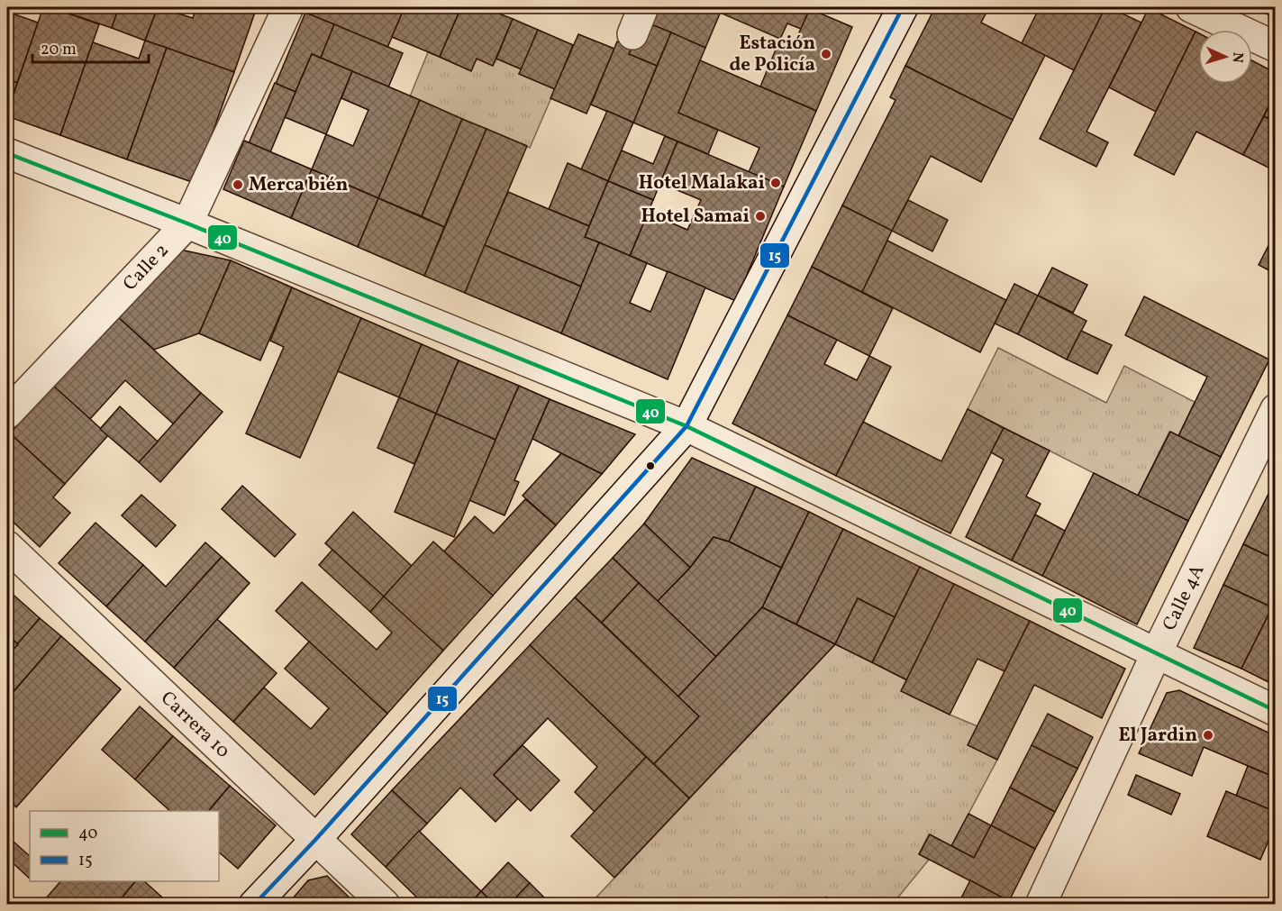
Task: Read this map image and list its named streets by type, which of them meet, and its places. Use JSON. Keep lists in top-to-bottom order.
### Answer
{
  "streets": {
    "street": ["Calle 2", "Calle 4A", "Carrera 10"]
  },
  "places": [
    "Estación de Policía",
    "Hotel Malakai",
    "Merca bién",
    "Hotel Samai",
    "El Jardin"
  ],
  "lines": ["transit line 15", "transit line 40"],
  "legend": ["40", "15"],
  "scale_bar": "20 m",
  "north": "right"
}
